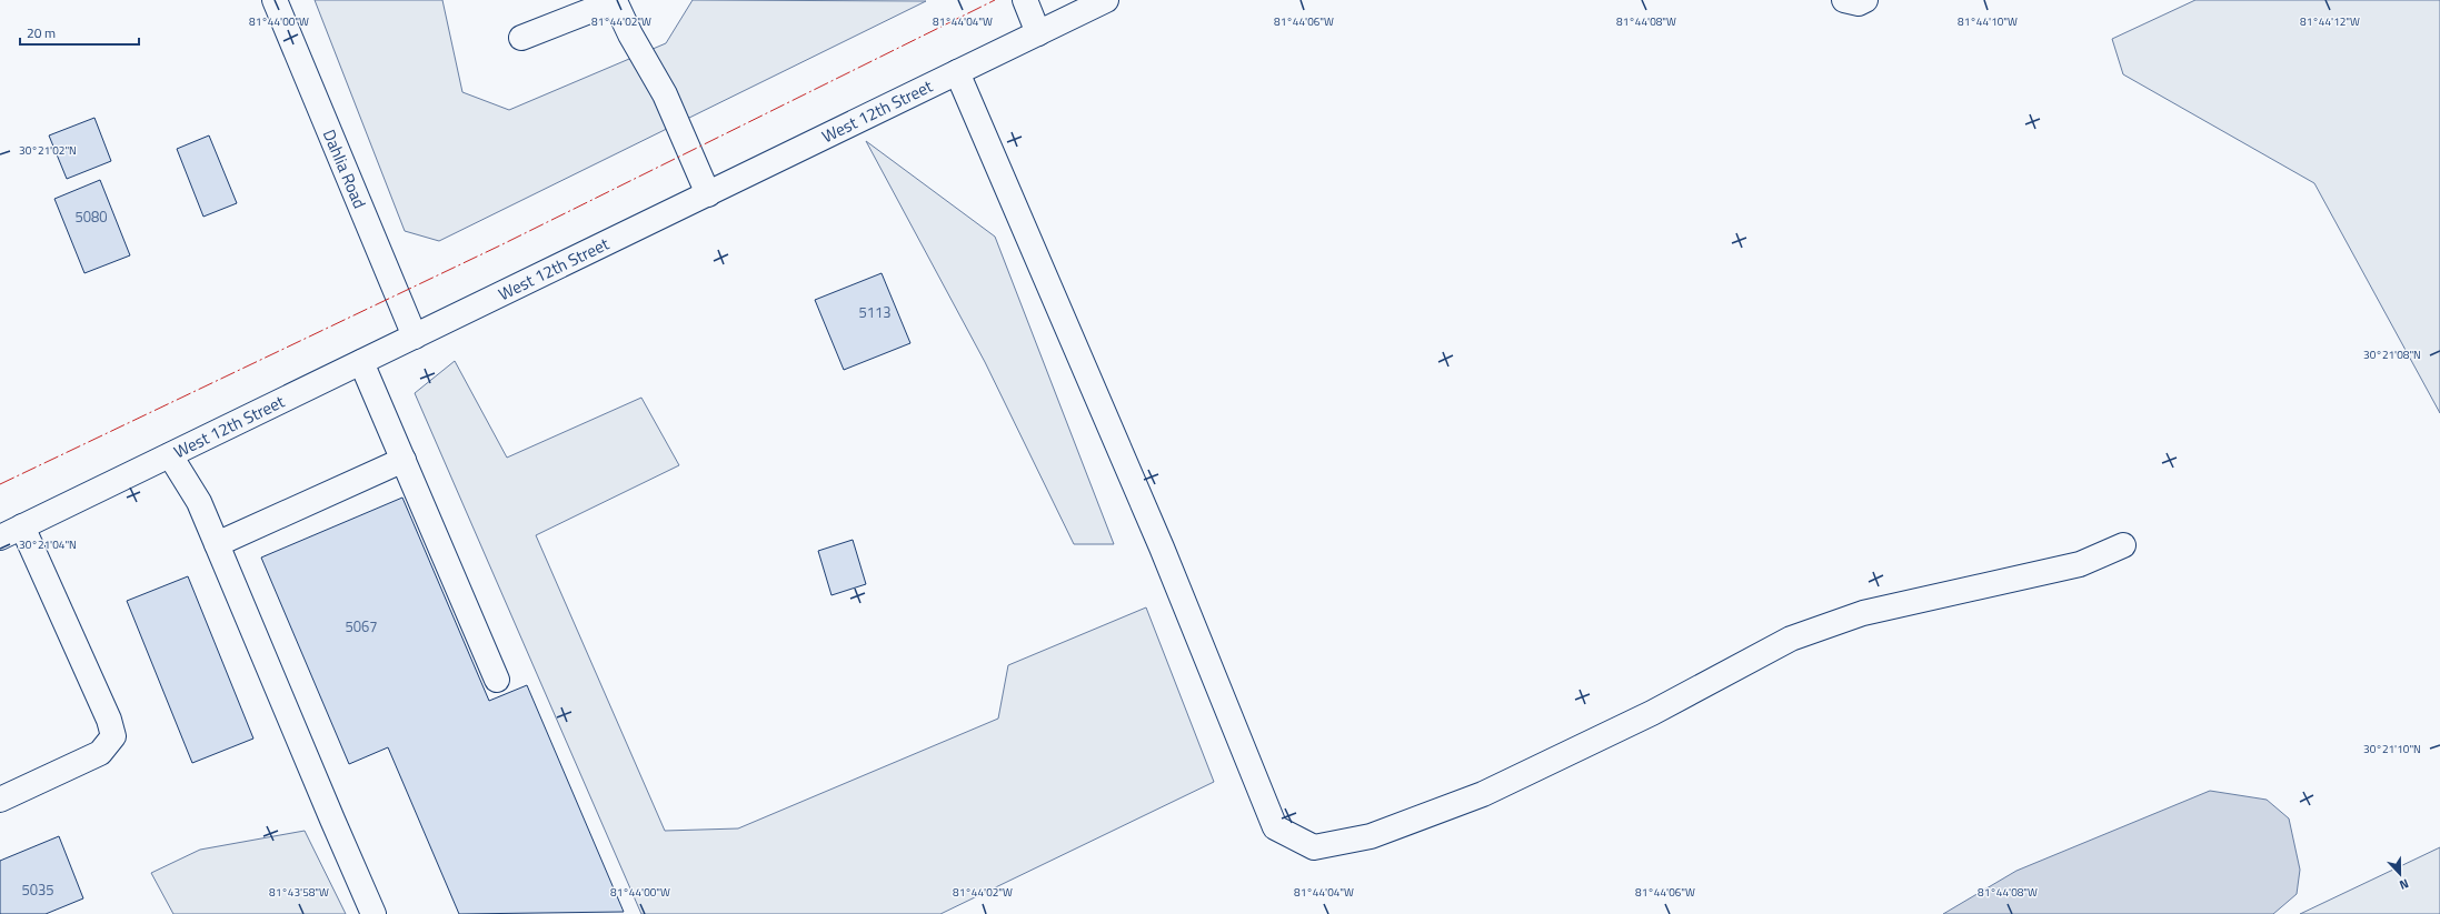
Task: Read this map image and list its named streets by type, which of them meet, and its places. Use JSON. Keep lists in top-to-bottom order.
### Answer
{
  "streets": {
    "street": ["West 12th Street", "Dahlia Road"]
  },
  "crossings": [
    ["West 12th Street", "Dahlia Road"]
  ],
  "house_numbers": [
    "5080",
    "5113",
    "5067",
    "5035"
  ],
  "scale_bar": "20 m",
  "north": "bottom",
  "coordinates": [
    "81°44'00\"W",
    "81°44'02\"W",
    "81°44'04\"W",
    "81°44'06\"W",
    "81°44'10\"W",
    "81°44'12\"W",
    "81°44'08\"W",
    "30°21'02\"N",
    "30°21'08\"N",
    "30°21'04\"N",
    "30°21'10\"N",
    "81°43'58\"W"
  ]
}
